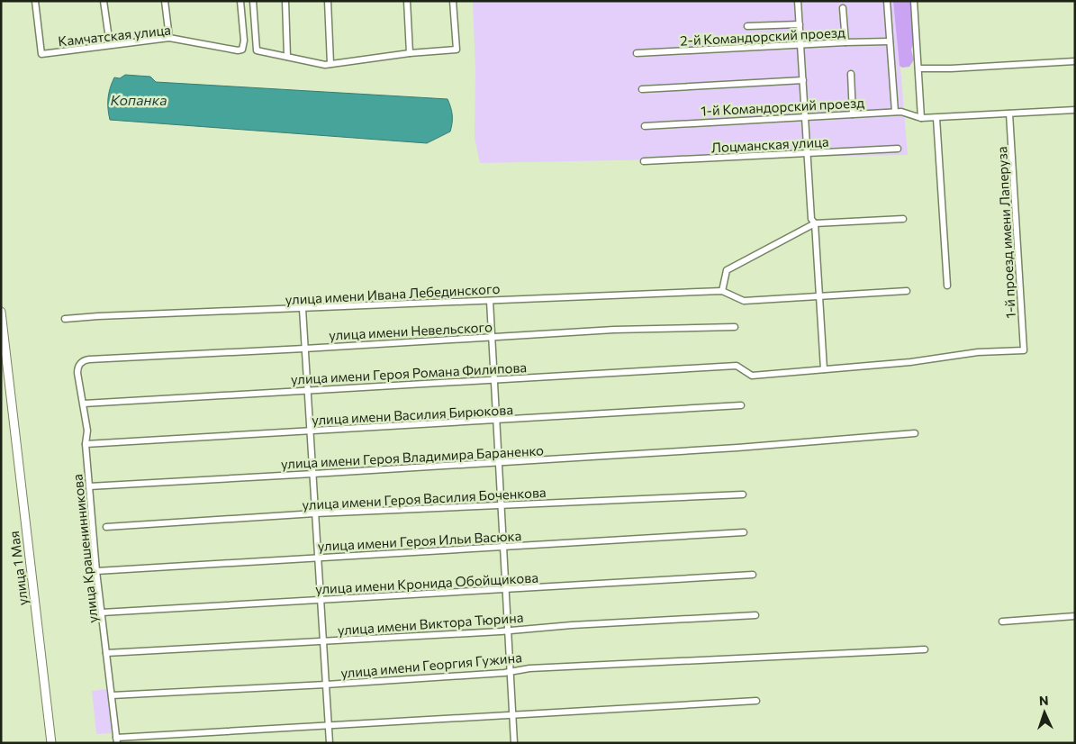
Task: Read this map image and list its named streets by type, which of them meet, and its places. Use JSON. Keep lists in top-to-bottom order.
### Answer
{
  "streets": {
    "street": [
      "Камчатская улица",
      "2-й Командорский проезд",
      "1-й Командорский проезд",
      "Лоцманская улица",
      "1-й проезд имени Лаперуза",
      "улица имени Ивана Лебединского",
      "улица имени Невельского",
      "улица имени Героя Романа Филипова",
      "улица имени Василия Бирюкова",
      "улица имени Героя Владимира Бараненко",
      "улица имени Героя Василия Боченкова",
      "улица имени Героя Ильи Васюка",
      "улица Крашенинникова",
      "улица 1 Мая",
      "улица имени Кронида Обойщикова",
      "улица имени Виктора Тюрина",
      "улица имени Георгия Гужина"
    ]
  },
  "crossings": [
    ["1-й Командорский проезд", "1-й проезд имени Лаперуза"],
    ["1-й проезд имени Лаперуза", "улица имени Героя Романа Филипова"],
    ["улица имени Невельского", "улица Крашенинникова"],
    ["улица имени Героя Романа Филипова", "улица Крашенинникова"],
    ["улица имени Василия Бирюкова", "улица Крашенинникова"],
    ["улица имени Героя Владимира Бараненко", "улица Крашенинникова"],
    ["улица имени Героя Ильи Васюка", "улица Крашенинникова"],
    ["улица Крашенинникова", "улица имени Кронида Обойщикова"],
    ["улица Крашенинникова", "улица имени Виктора Тюрина"],
    ["улица Крашенинникова", "улица имени Георгия Гужина"]
  ],
  "water": ["Копанка"],
  "north": "top"
}
